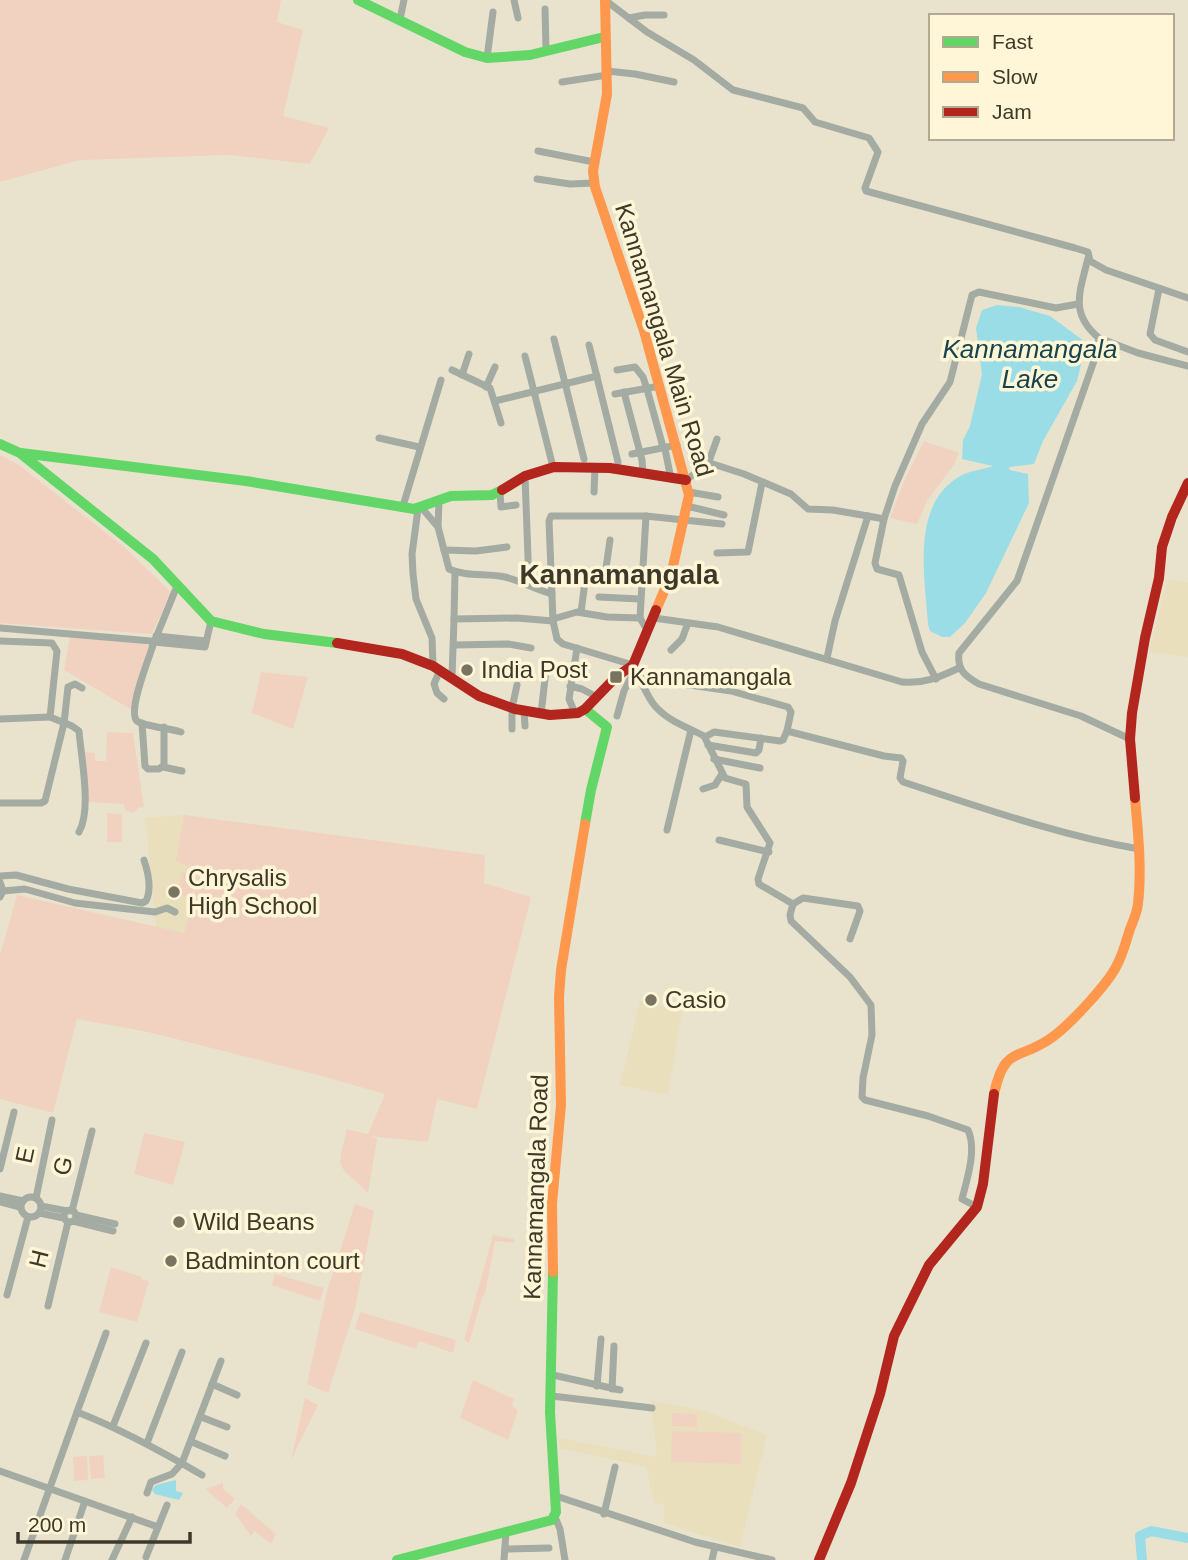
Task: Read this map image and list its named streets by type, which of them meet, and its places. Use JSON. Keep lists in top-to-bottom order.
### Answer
{
  "streets": {
    "street": [
      "Kannamangala Main Road",
      "E",
      "G",
      "Kannamangala Road",
      "H"
    ]
  },
  "crossings": [
    ["Kannamangala Main Road", "Kannamangala Road"],
    ["G", "H"]
  ],
  "districts": ["Kannamangala"],
  "water": ["Kannamangala Lake"],
  "places": {
    "other": [
      "India Post",
      "Chrysalis High School",
      "Casio",
      "Wild Beans",
      "Badminton court"
    ],
    "transit": ["Kannamangala"]
  },
  "legend": ["Fast", "Slow", "Jam"],
  "scale_bar": "200 m"
}
